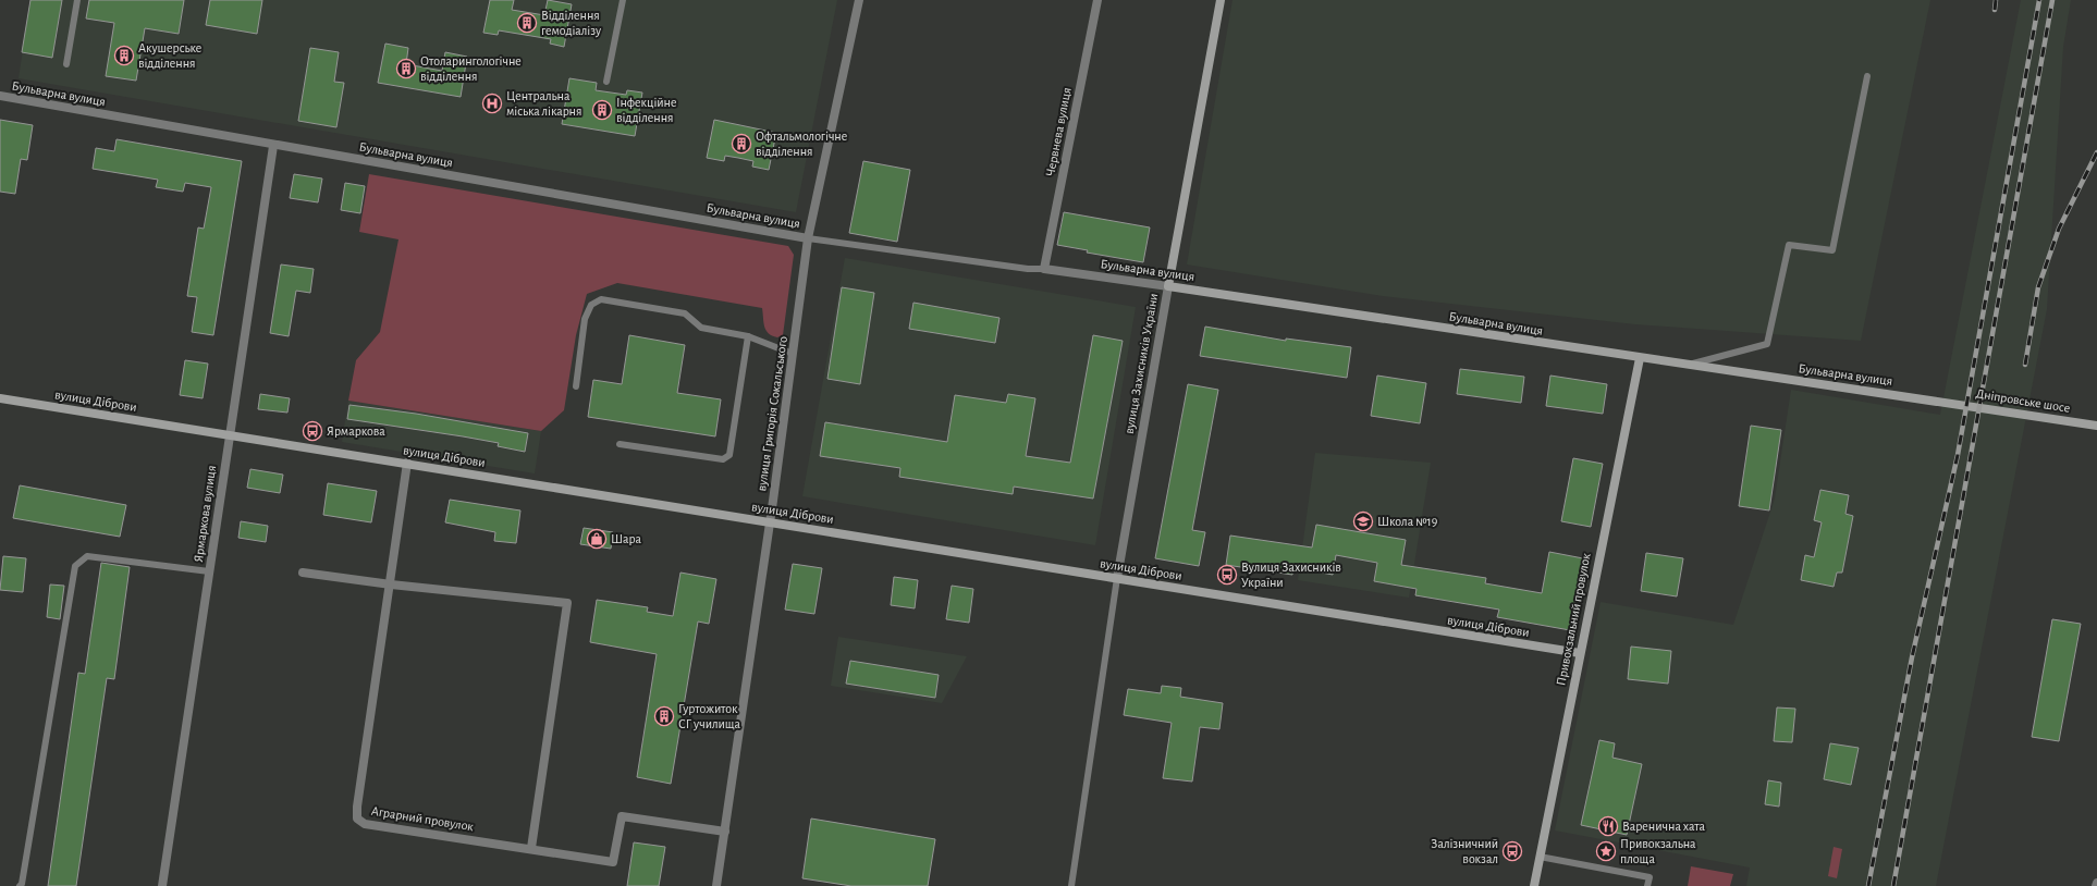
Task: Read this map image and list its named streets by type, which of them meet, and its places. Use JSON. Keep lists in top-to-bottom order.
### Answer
{
  "streets": {
    "street": [
      "Бульварна вулиця",
      "Червнева вулиця",
      "вулиця Захисників України",
      "вулиця Діброви",
      "Дніпровське шосе",
      "вулиця Григорія Сокальського",
      "Ярмаркова вулиця",
      "Привокзальний провулок",
      "Аграрний провулок"
    ]
  },
  "crossings": [
    ["Бульварна вулиця", "Червнева вулиця"],
    ["Бульварна вулиця", "вулиця Захисників України"],
    ["Бульварна вулиця", "Дніпровське шосе"],
    ["Бульварна вулиця", "вулиця Григорія Сокальського"],
    ["Бульварна вулиця", "Ярмаркова вулиця"],
    ["Бульварна вулиця", "Привокзальний провулок"],
    ["вулиця Захисників України", "вулиця Діброви"],
    ["вулиця Діброви", "вулиця Григорія Сокальського"],
    ["вулиця Діброви", "Ярмаркова вулиця"],
    ["вулиця Діброви", "Привокзальний провулок"],
    ["вулиця Діброви", "Аграрний провулок"],
    ["вулиця Григорія Сокальського", "Аграрний провулок"]
  ],
  "places": {
    "building": [
      "Відділення гемодіалізу",
      "Акушерське відділення",
      "Отоларингологічне відділення",
      "Інфекційне відділення",
      "Офтальмологічне відділення",
      "Гуртожиток СГ училища"
    ],
    "hospital": ["Центральна міська лікарня"],
    "bus stop": ["Ярмаркова", "Вулиця Захисників України", "Залізничний вокзал"],
    "school or university": ["Школа №19"],
    "shop": ["Шара"],
    "restaurant": ["Варенична хата"],
    "place": ["Привокзальна площа"]
  }
}
